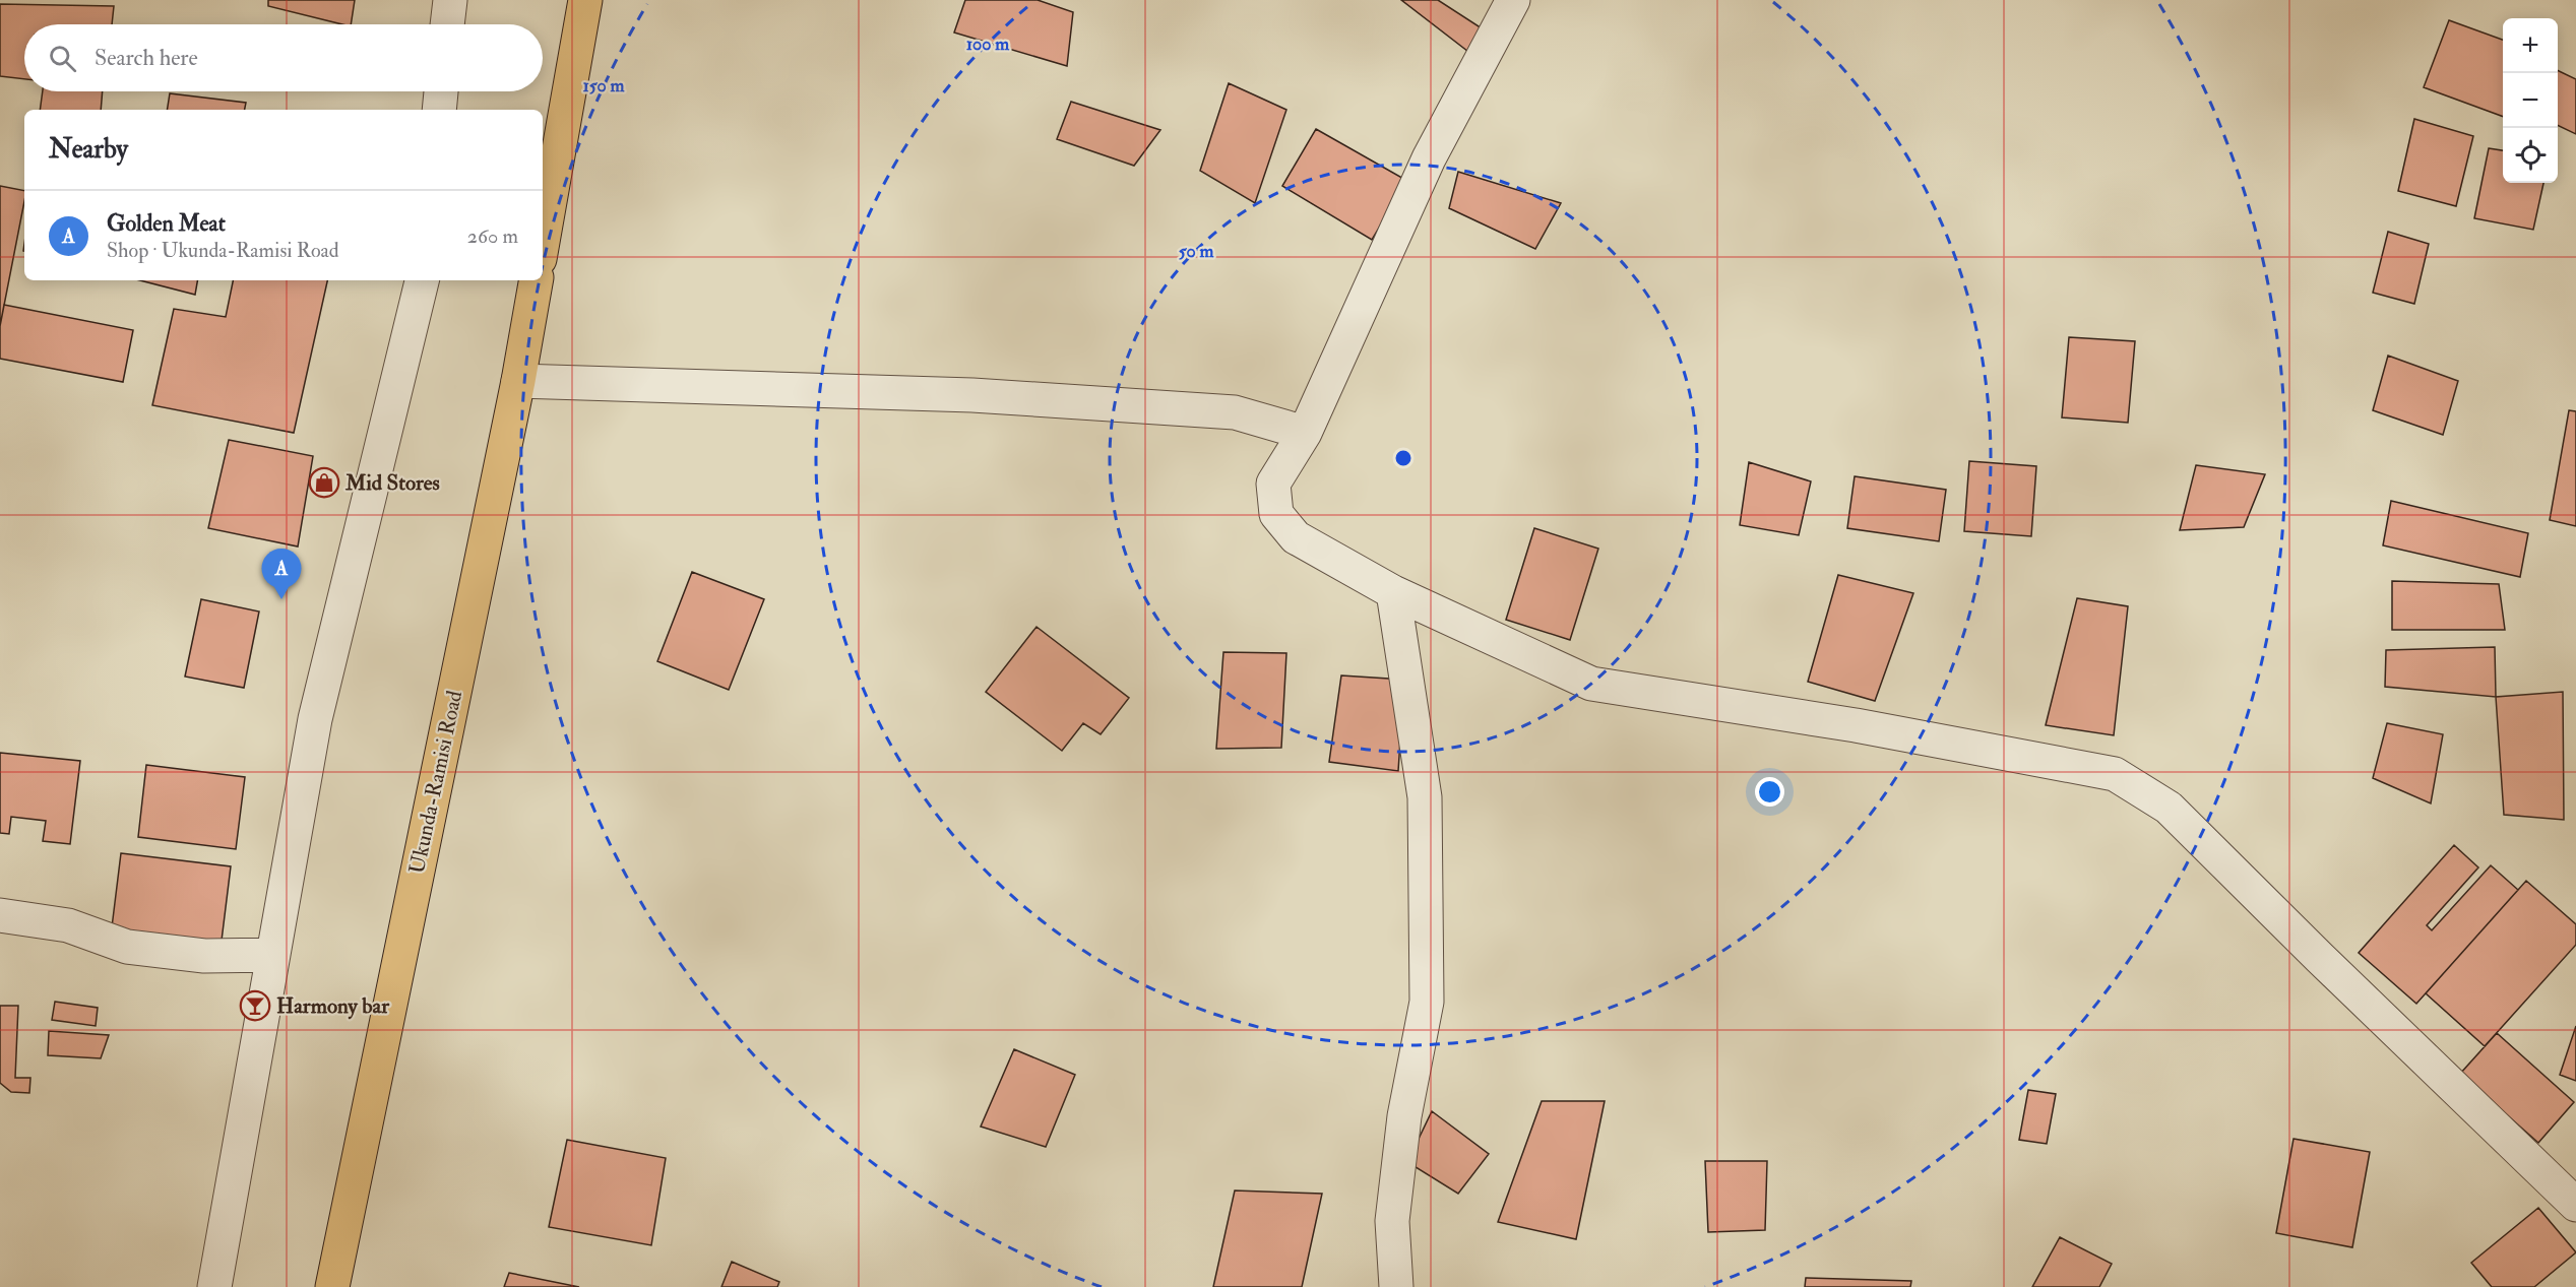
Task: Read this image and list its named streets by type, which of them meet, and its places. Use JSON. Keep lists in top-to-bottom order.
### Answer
{
  "streets": {
    "highway": ["Ukunda-Ramisi Road"]
  },
  "places": {
    "shop": ["Mid Stores"],
    "bar": ["Harmony bar"]
  },
  "page": {
    "map_buttons": ["+", "−"],
    "search": "Search here",
    "heading": "Nearby",
    "list": [
      {
        "mark": "A",
        "name": "Golden Meat",
        "note": "Shop · Ukunda-Ramisi Road",
        "value": "260 m"
      }
    ],
    "pins": "A"
  },
  "rings": ["100 m", "150 m", "50 m"]
}
